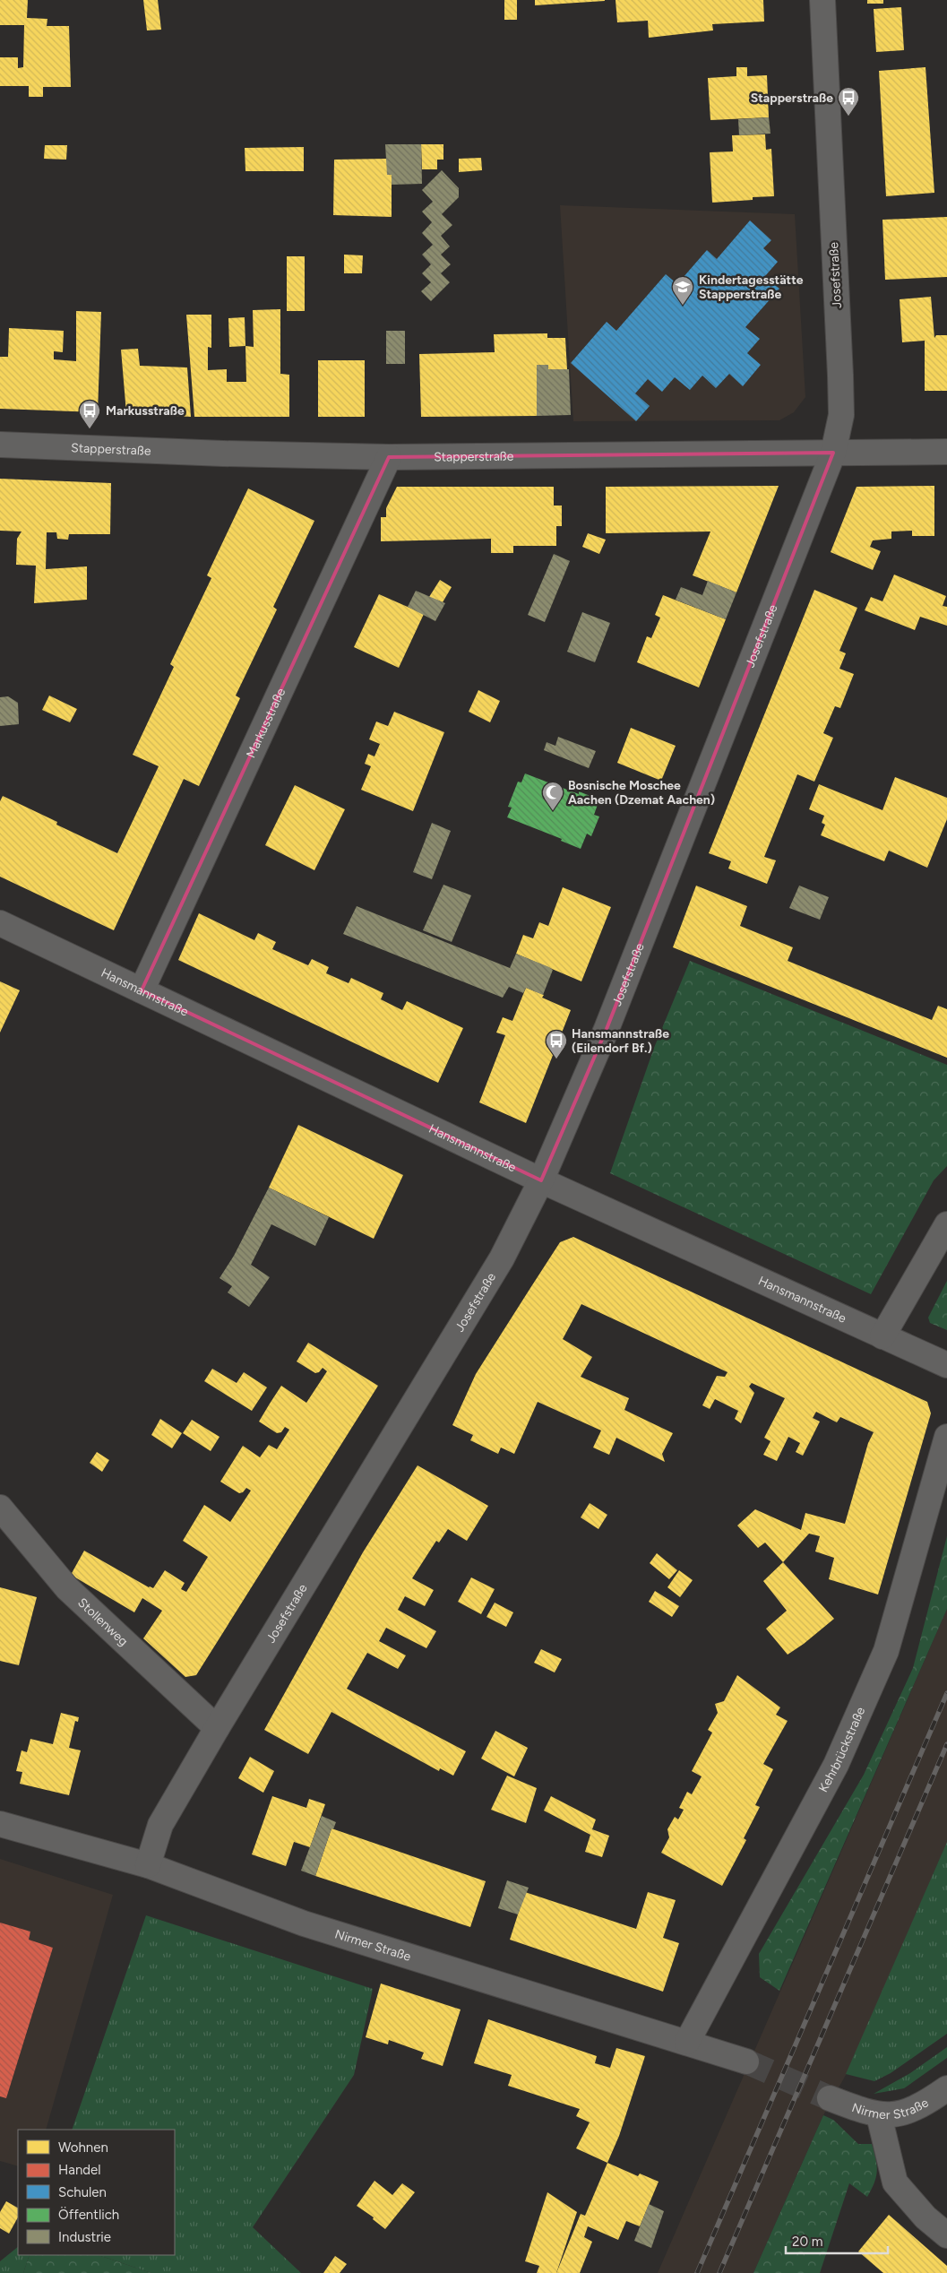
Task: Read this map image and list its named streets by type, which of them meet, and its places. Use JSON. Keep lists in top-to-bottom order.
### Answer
{
  "streets": {
    "street": [
      "Josefstraße",
      "Stapperstraße",
      "Markusstraße",
      "Hansmannstraße",
      "Stollenweg",
      "Kehrbrückstraße",
      "Nirmer Straße"
    ]
  },
  "crossings": [
    ["Josefstraße", "Stapperstraße"],
    ["Josefstraße", "Hansmannstraße"],
    ["Josefstraße", "Stollenweg"],
    ["Josefstraße", "Nirmer Straße"],
    ["Stapperstraße", "Markusstraße"],
    ["Markusstraße", "Hansmannstraße"],
    ["Kehrbrückstraße", "Nirmer Straße"]
  ],
  "places": {
    "bus stop": ["Stapperstraße", "Markusstraße", "Hansmannstraße (Eilendorf Bf.)"],
    "school or university": ["Kindertagesstätte Stapperstraße"],
    "mosque": ["Bosnische Moschee Aachen (Dzemat Aachen)"]
  },
  "legend": [
    "Wohnen",
    "Handel",
    "Schulen",
    "Öffentlich",
    "Industrie"
  ],
  "scale_bar": "20 m"
}
